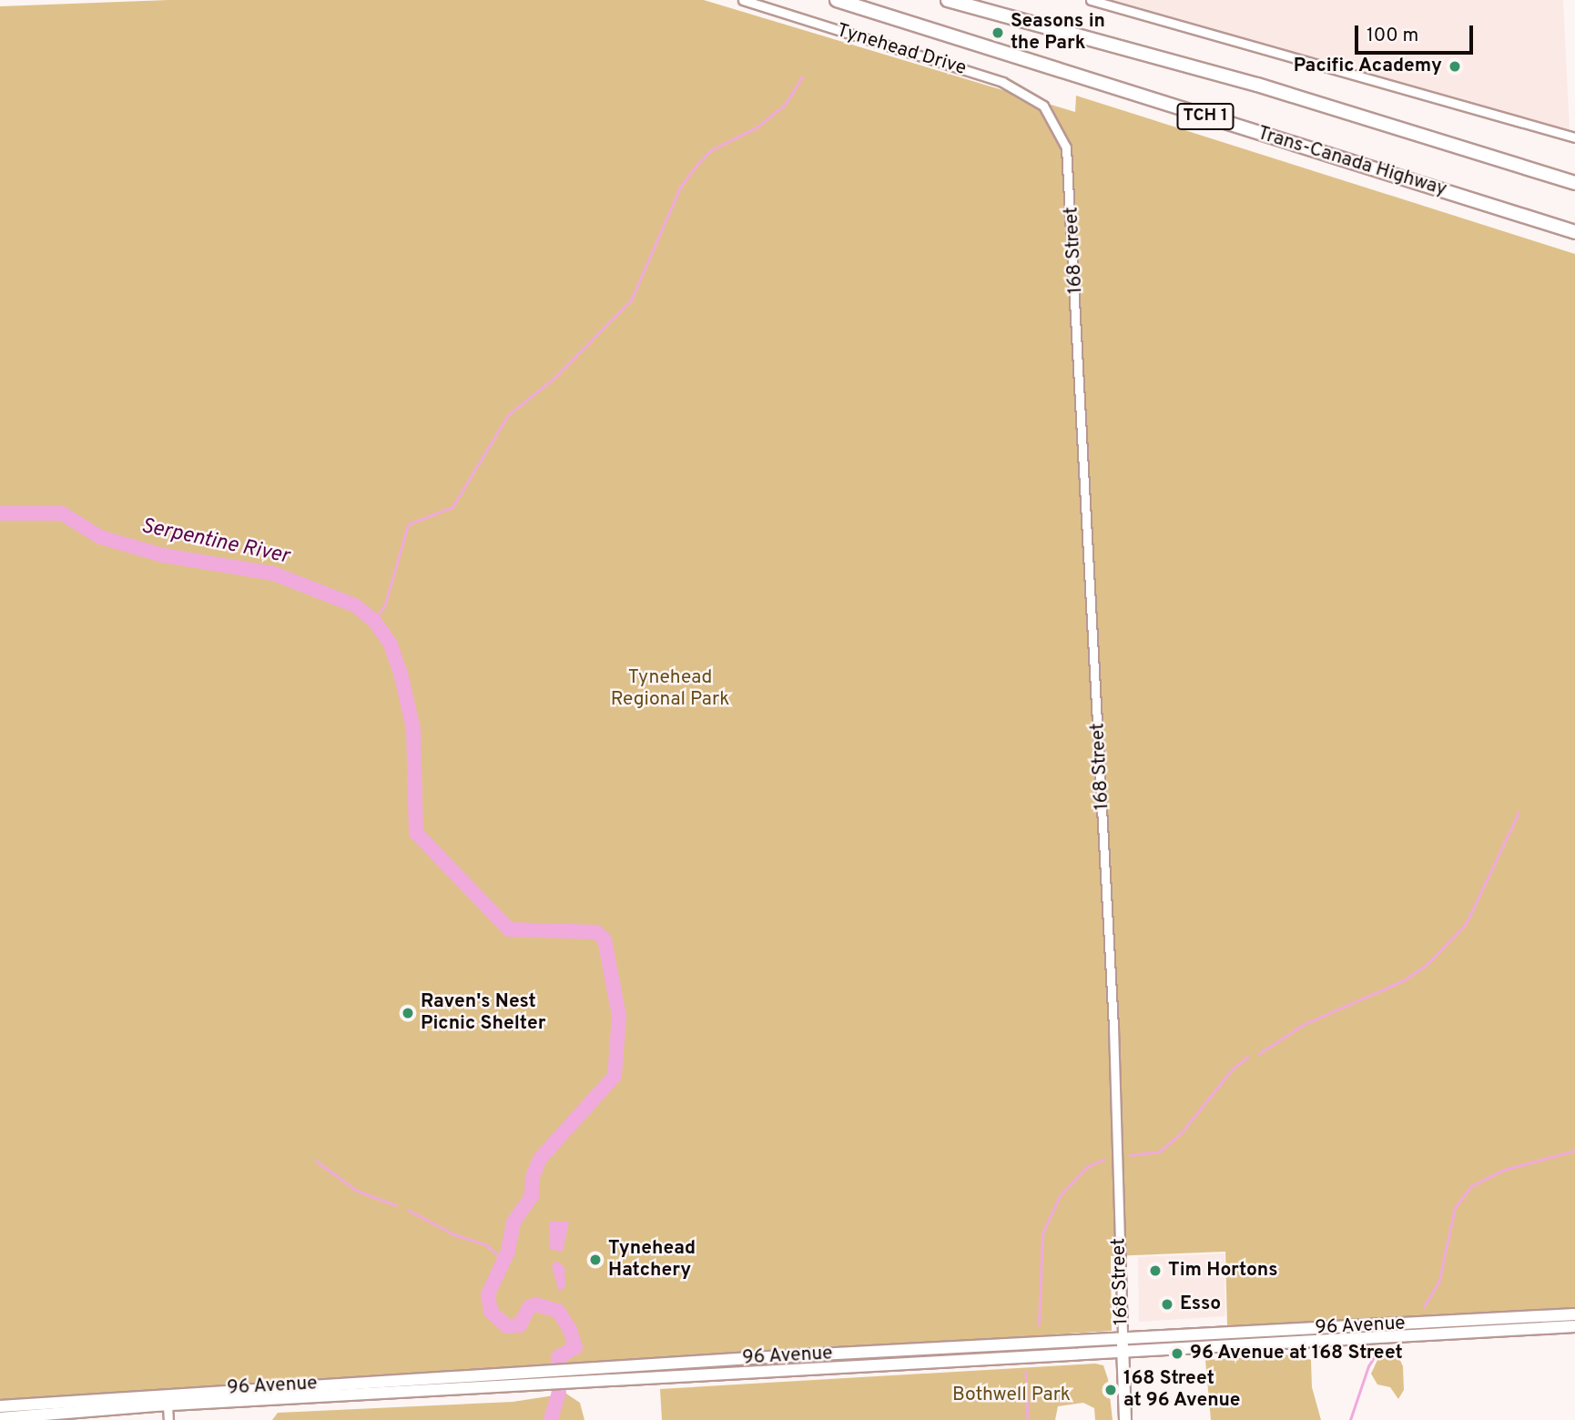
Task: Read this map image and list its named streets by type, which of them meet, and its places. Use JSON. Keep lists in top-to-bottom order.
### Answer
{
  "streets": {
    "highway": ["TCH 1", "Trans-Canada Highway"],
    "main road": ["168 Street", "96 Avenue"],
    "street": ["Tynehead Drive"]
  },
  "crossings": [
    ["Tynehead Drive", "168 Street"],
    ["168 Street", "96 Avenue"]
  ],
  "water": ["Serpentine River"],
  "parks": ["Tynehead Regional Park", "Bothwell Park"],
  "places": [
    "Seasons in the Park",
    "Pacific Academy",
    "Raven's Nest Picnic Shelter",
    "Tynehead Hatchery",
    "Tim Hortons",
    "Esso",
    "96 Avenue at 168 Street",
    "168 Street at 96 Avenue"
  ],
  "scale_bar": "100 m"
}
